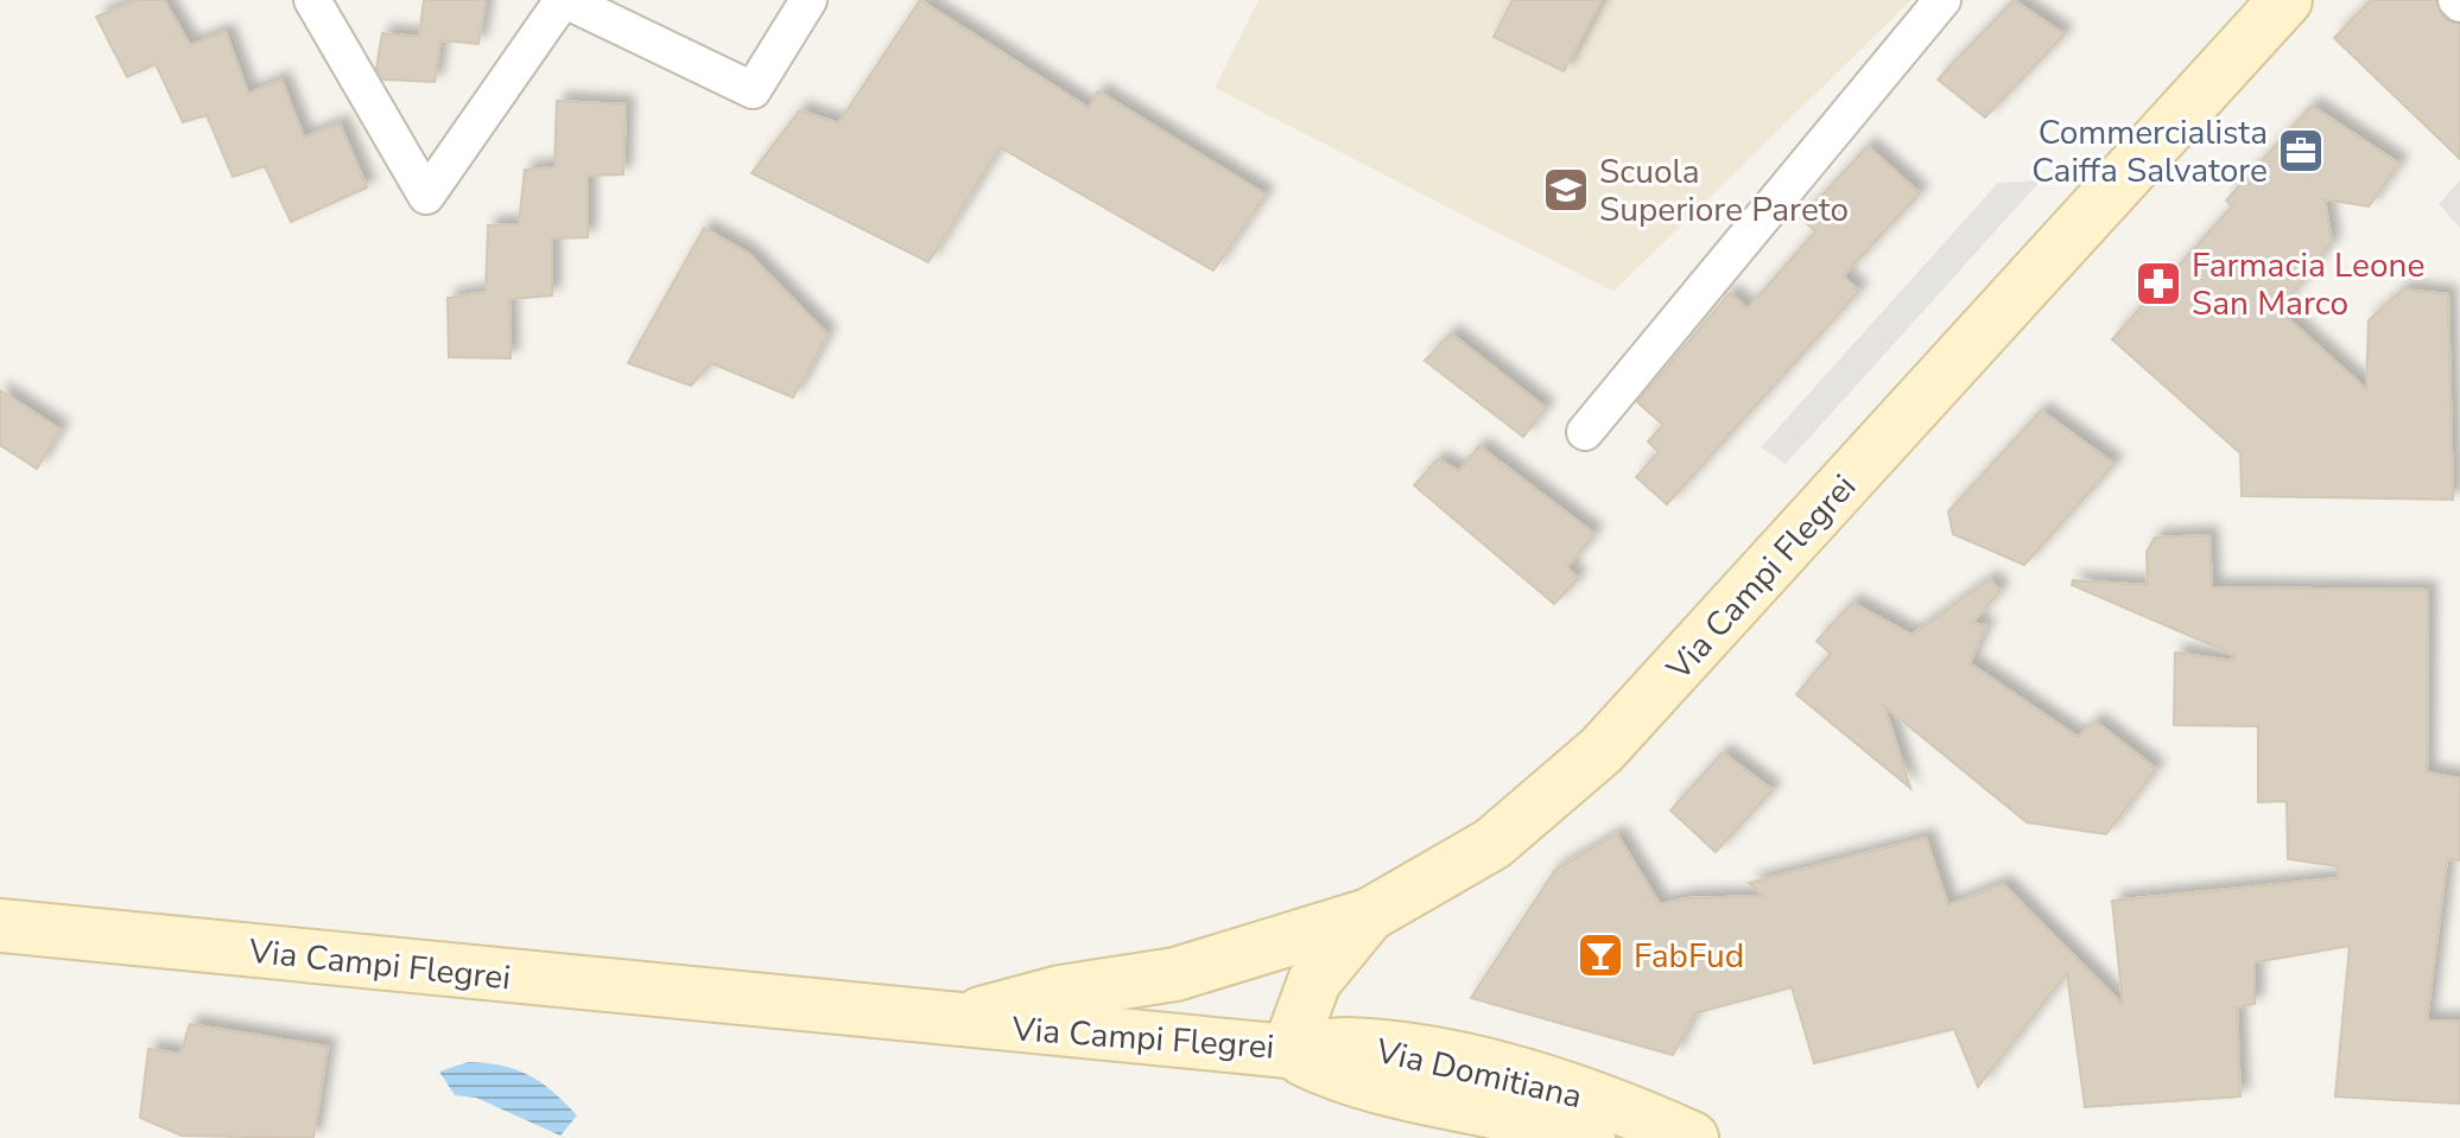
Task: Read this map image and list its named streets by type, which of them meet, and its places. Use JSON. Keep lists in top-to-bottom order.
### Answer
{
  "streets": {
    "main road": ["Via Campi Flegrei", "Via Domitiana"]
  },
  "crossings": [
    ["Via Campi Flegrei", "Via Domitiana"]
  ],
  "places": {
    "office": ["Commercialista Caiffa Salvatore"],
    "school or university": ["Scuola Superiore Pareto"],
    "pharmacy": ["Farmacia Leone San Marco"],
    "bar": ["FabFud"]
  }
}
